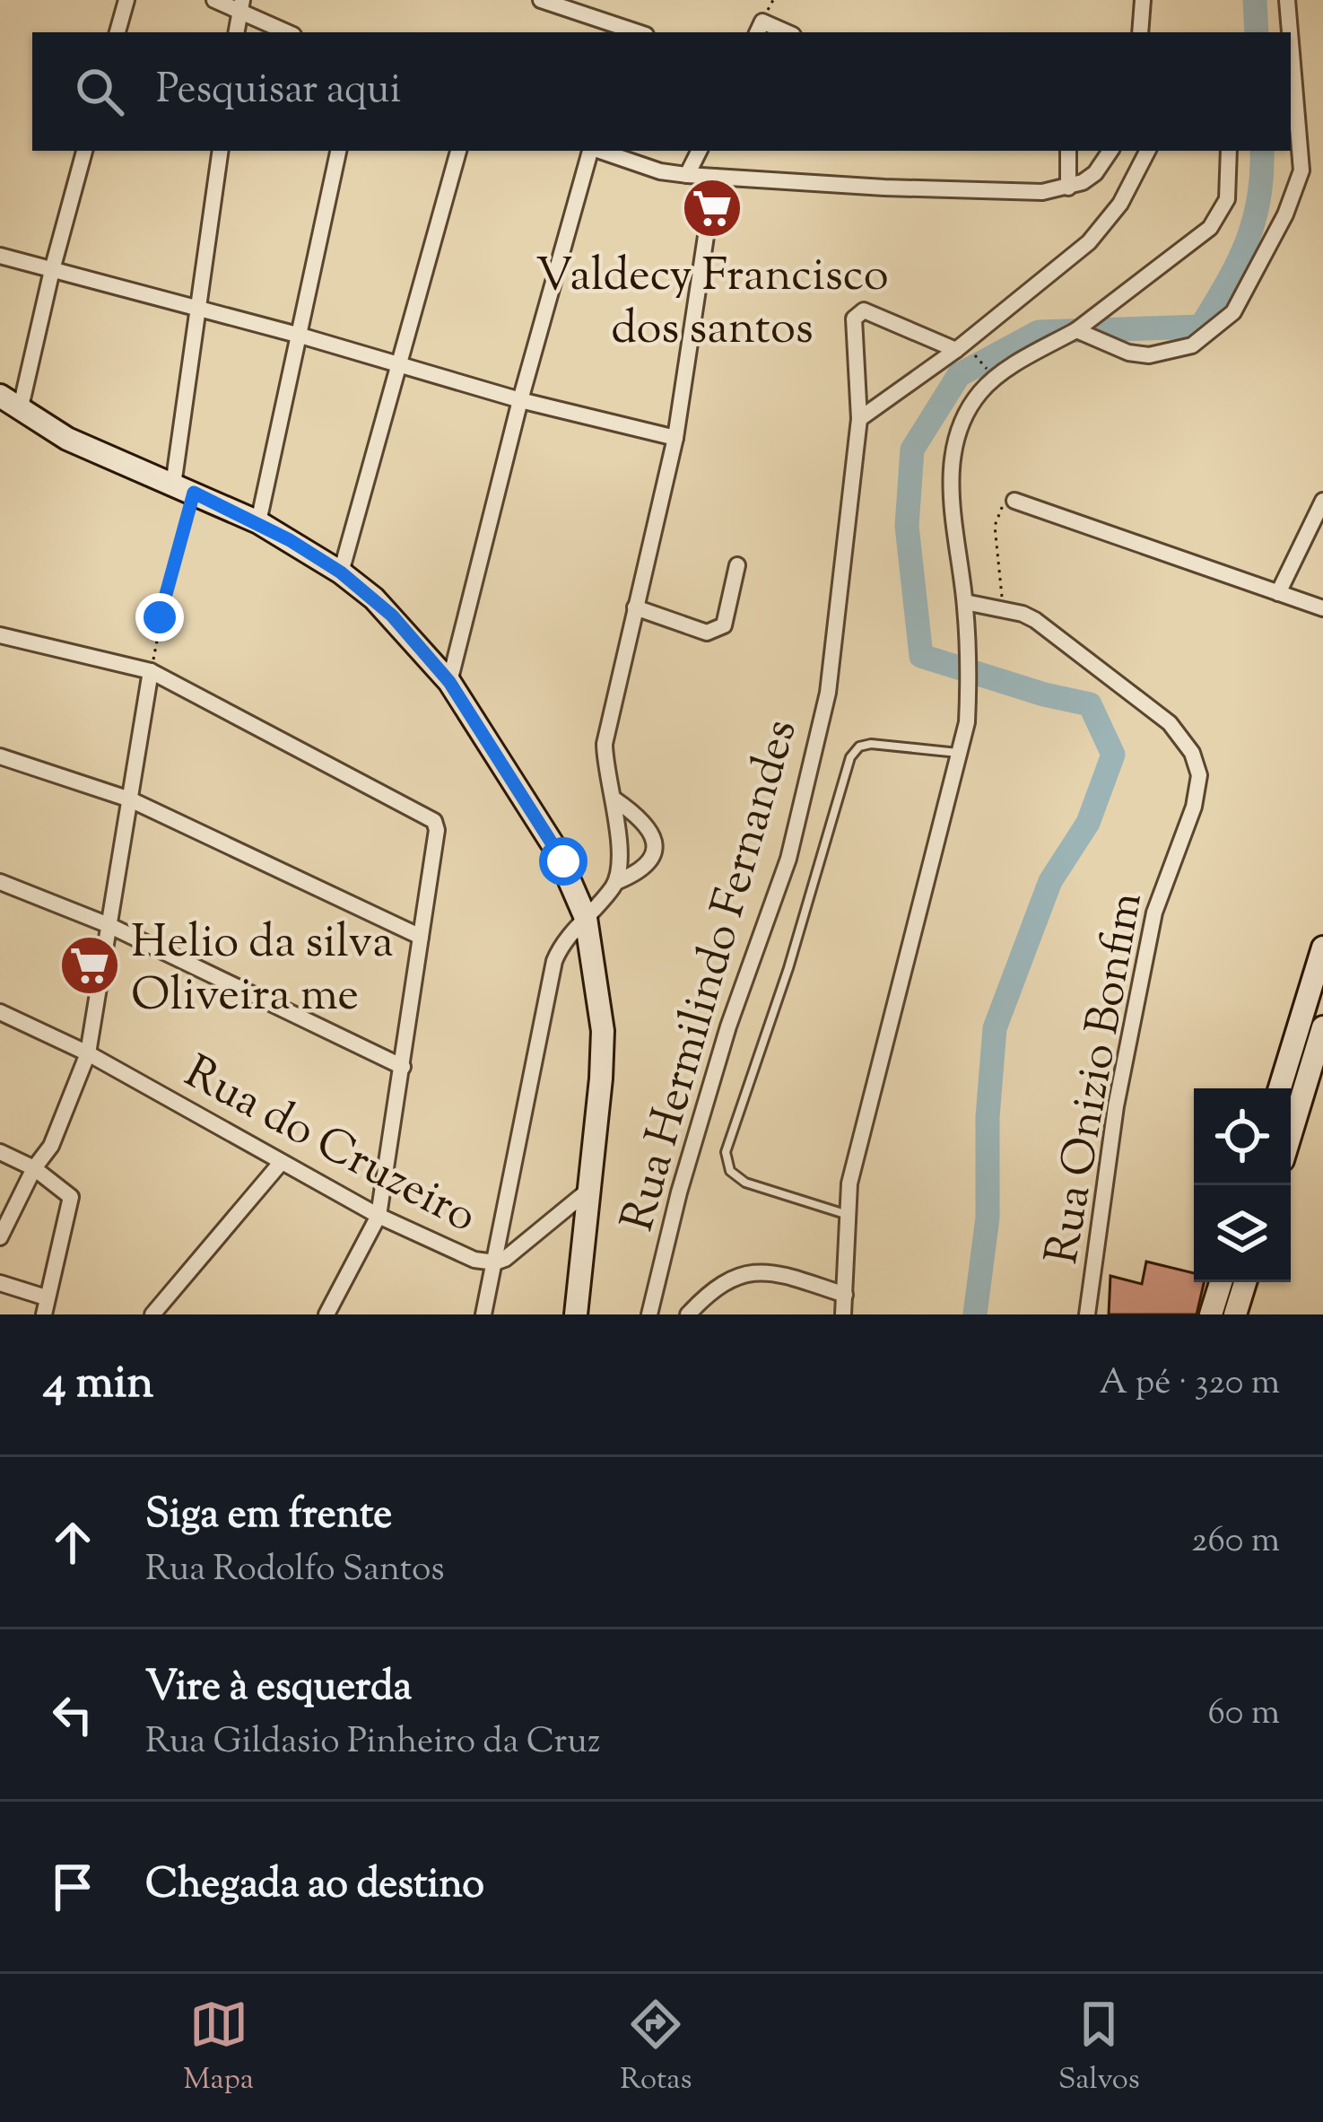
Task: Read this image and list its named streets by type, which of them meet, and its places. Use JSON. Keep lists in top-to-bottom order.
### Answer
{
  "streets": {
    "street": ["Rua Hermilindo Fernandes", "Rua Onizio Bonfim", "Rua do Cruzeiro"]
  },
  "places": {
    "supermarket": ["Valdecy Francisco dos santos", "Helio da silva Oliveira me"]
  },
  "page": {
    "search": "Pesquisar aqui",
    "heading": ["4 min", "A pé · 320 m"],
    "list": [
      ["Siga em frente", "Rua Rodolfo Santos", "260 m"],
      ["Vire à esquerda", "Rua Gildasio Pinheiro da Cruz", "60 m"],
      "Chegada ao destino"
    ],
    "nav": ["Mapa", "Rotas", "Salvos"]
  }
}
